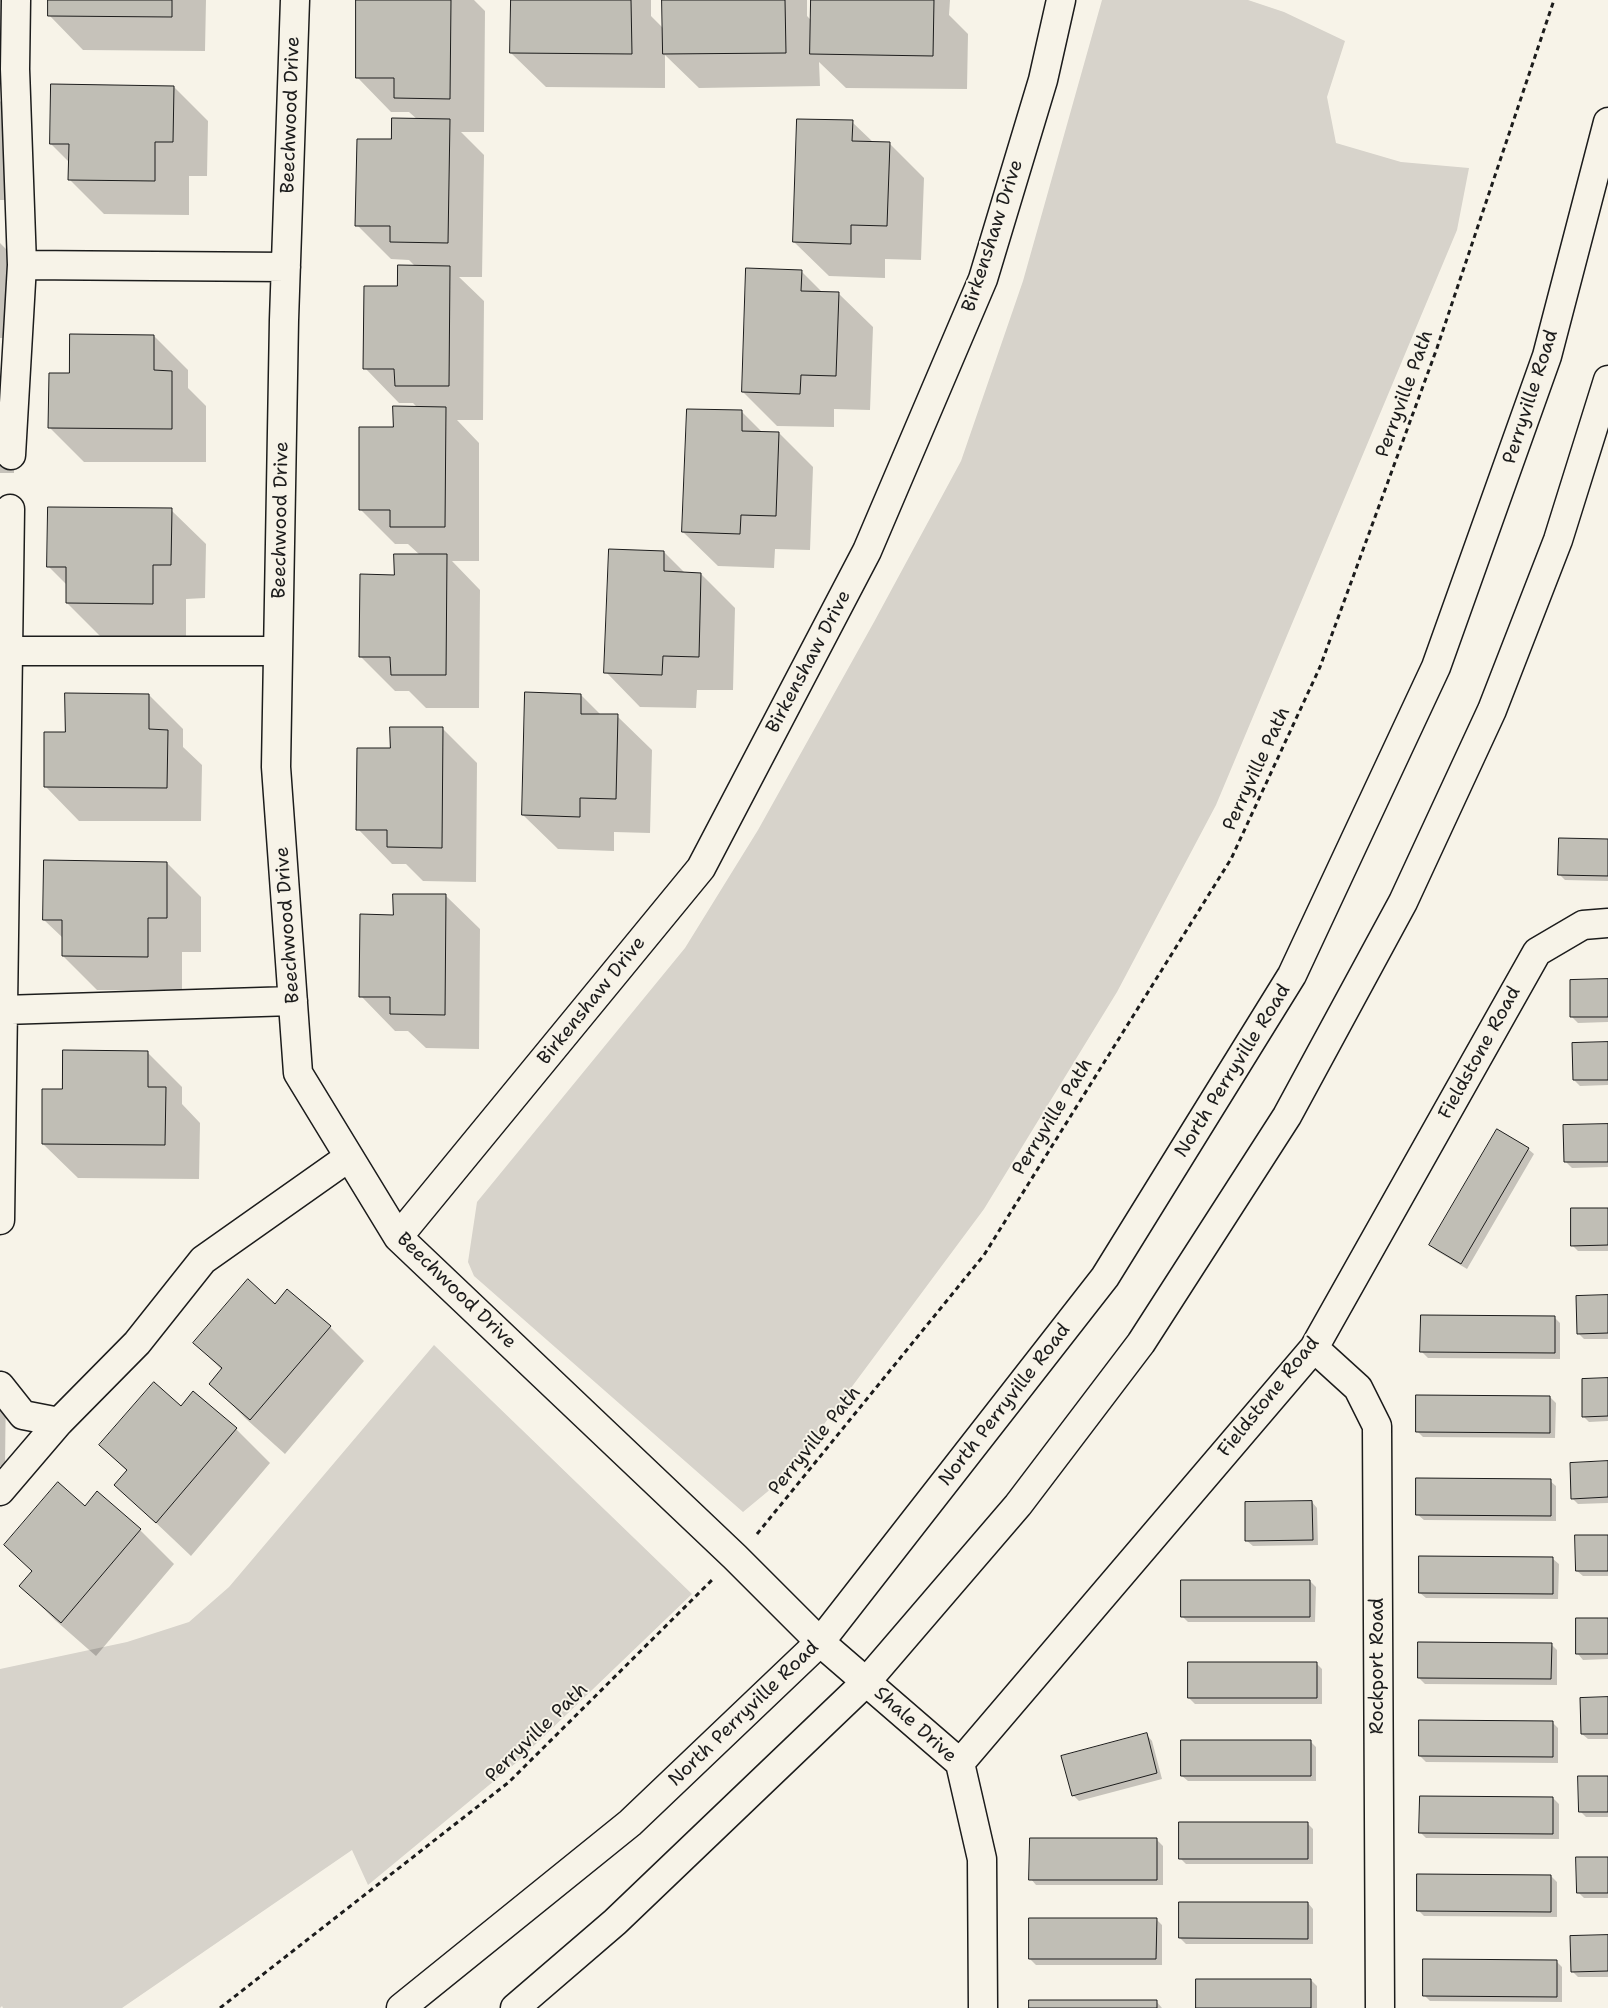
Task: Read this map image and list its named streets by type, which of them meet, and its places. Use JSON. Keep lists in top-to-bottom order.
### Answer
{
  "streets": {
    "street": [
      "Beechwood Drive",
      "Birkenshaw Drive",
      "Perryville Road",
      "Fieldstone Road",
      "North Perryville Road",
      "Rockport Road",
      "Shale Drive"
    ],
    "path": ["Perryville Path"]
  },
  "crossings": [
    ["Beechwood Drive", "Birkenshaw Drive"],
    ["Beechwood Drive", "Perryville Path"],
    ["Beechwood Drive", "North Perryville Road"],
    ["Beechwood Drive", "Shale Drive"],
    ["Perryville Road", "North Perryville Road"],
    ["Fieldstone Road", "Rockport Road"],
    ["Fieldstone Road", "Shale Drive"],
    ["North Perryville Road", "Shale Drive"]
  ]
}
